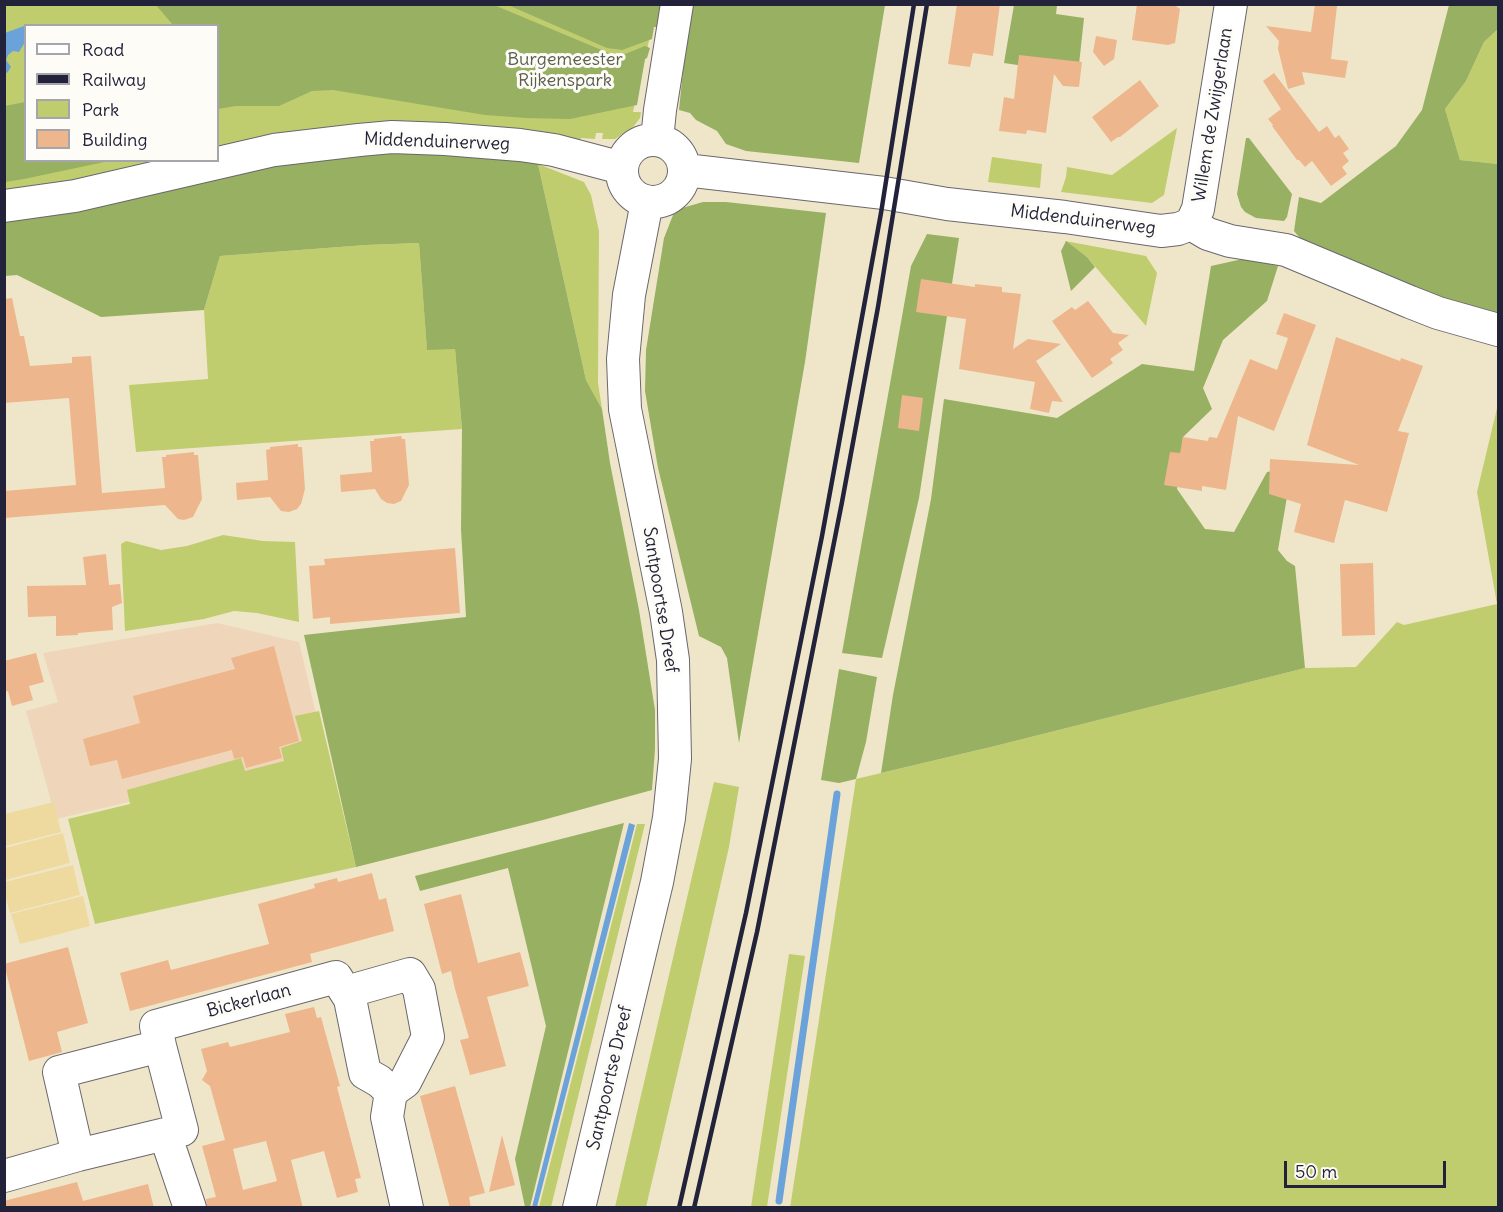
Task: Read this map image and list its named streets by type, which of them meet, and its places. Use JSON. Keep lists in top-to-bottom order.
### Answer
{
  "streets": {
    "street": [
      "Willem de Zwijgerlaan",
      "Middenduinerweg",
      "Santpoortse Dreef",
      "Bickerlaan"
    ]
  },
  "crossings": [
    ["Willem de Zwijgerlaan", "Middenduinerweg"],
    ["Middenduinerweg", "Santpoortse Dreef"]
  ],
  "parks": ["Burgemeester Rijkenspark"],
  "legend": [
    "Road",
    "Railway",
    "Park",
    "Building"
  ],
  "scale_bar": "50 m"
}
